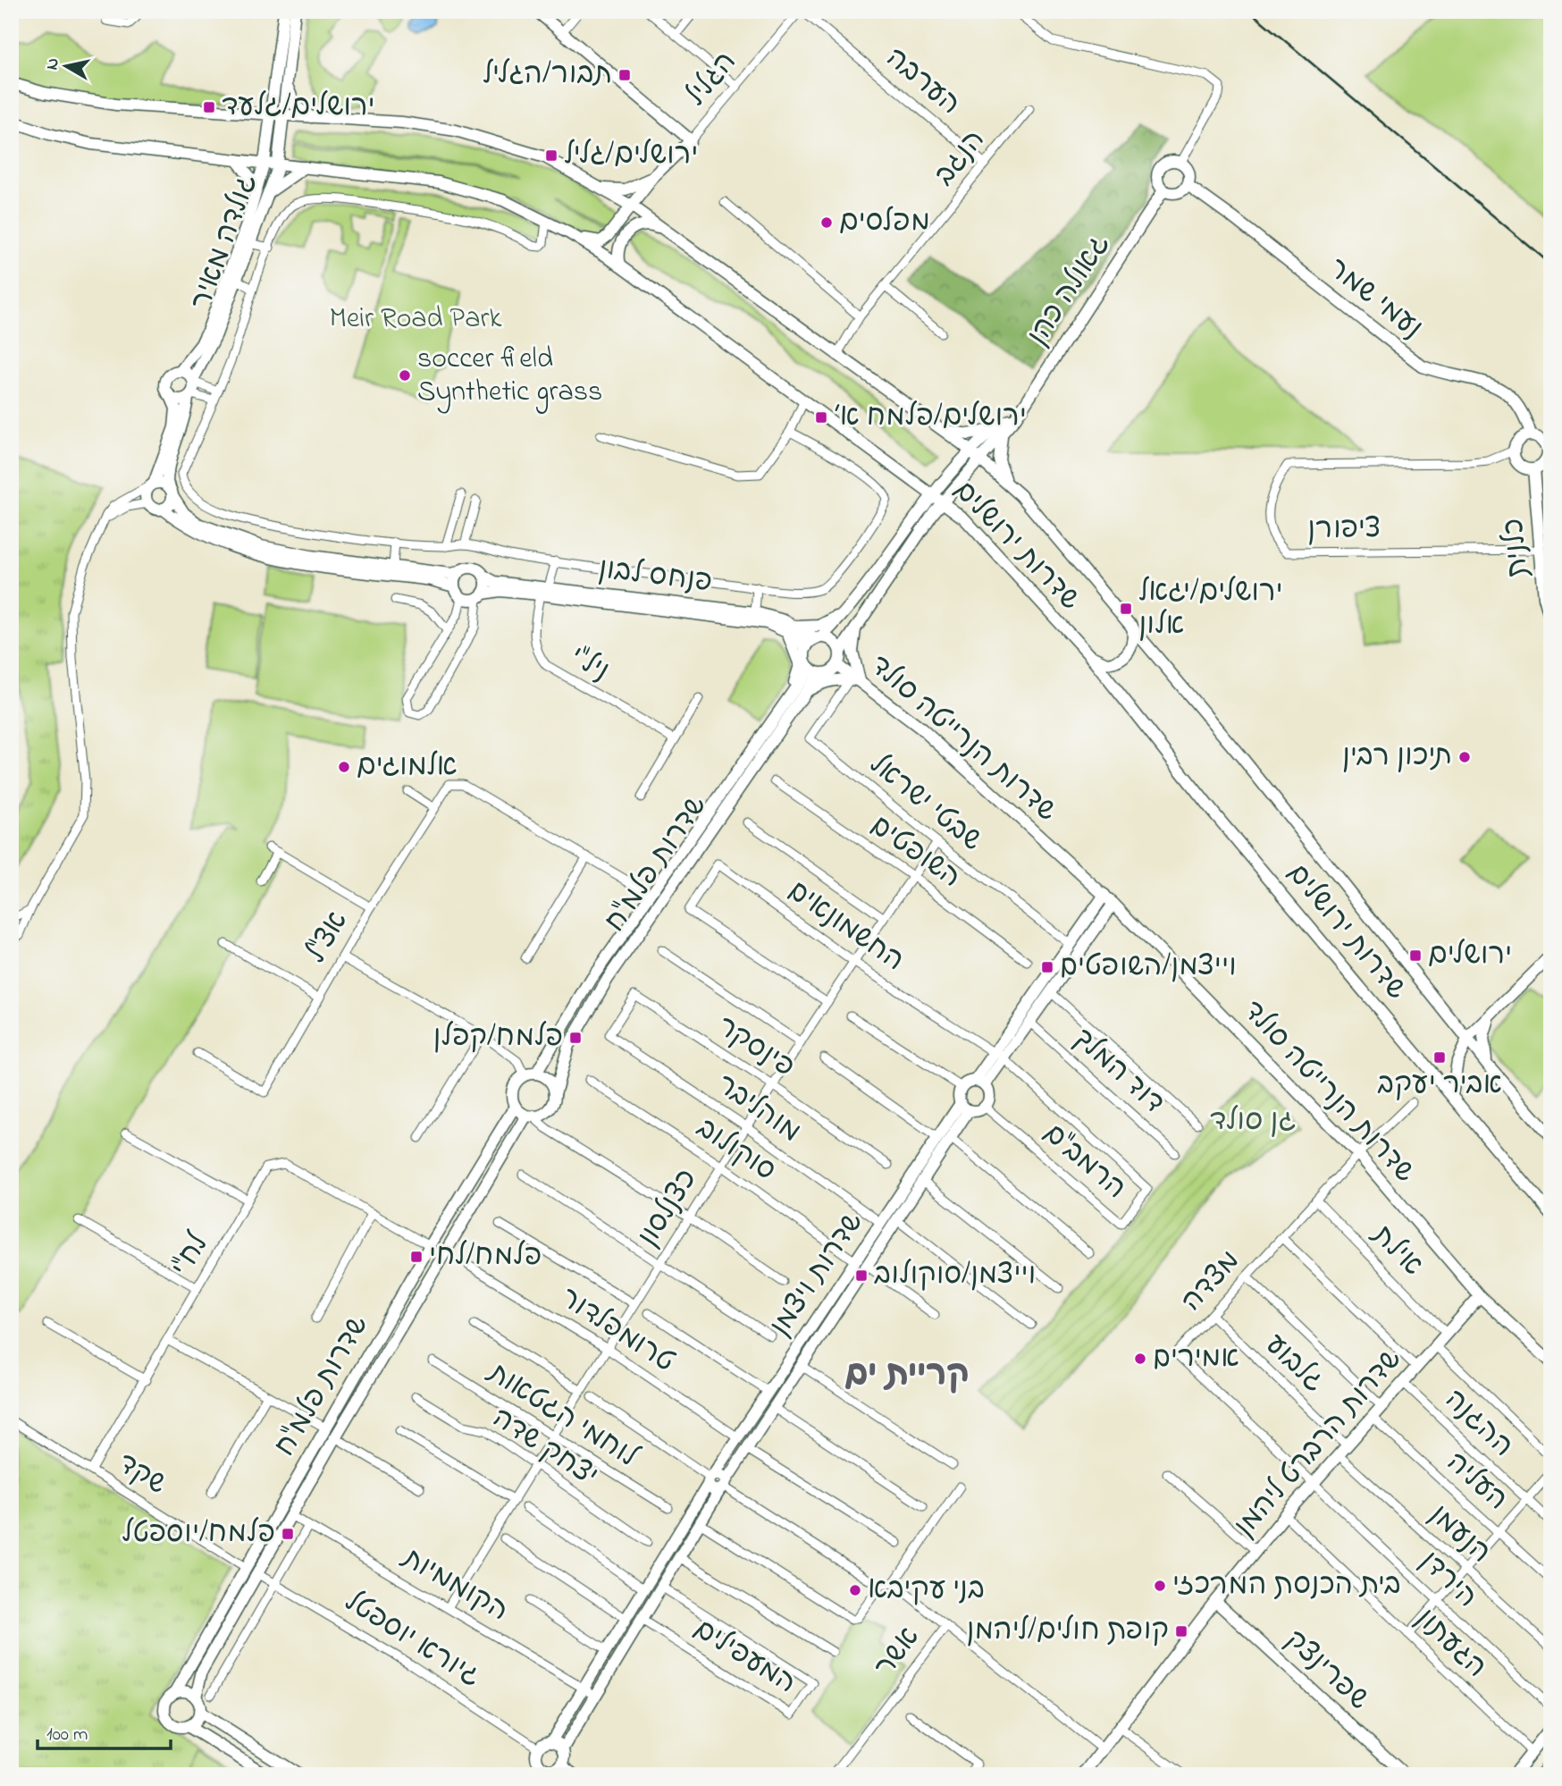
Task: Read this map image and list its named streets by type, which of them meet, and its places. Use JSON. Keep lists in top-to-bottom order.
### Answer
{
  "streets": {
    "street": [
      "הגליל",
      "הערבה",
      "הנגב",
      "גולדה מאיר",
      "גאולה כהן",
      "נעמי שמר",
      "ציפורן",
      "שדרות ירושלים",
      "כלנית",
      "פנחס לבון",
      "ניל\"י",
      "שדרות הנרייטה סולד",
      "שבטי ישראל",
      "השופטים",
      "שדרות פלמ\"ח",
      "החשמונאים",
      "אצ\"ל",
      "פינסקר",
      "דוד המלך",
      "מוהליבר",
      "סוקולוב",
      "הרמב\"ם",
      "כצנלסון",
      "אילת",
      "לח\"י",
      "שדרות ויצמן",
      "מצדה",
      "טרומפלדור",
      "גלבוע",
      "לוחמי הגטאות",
      "ההגנה",
      "שדרות הרברט ליהמן",
      "יצחק שדה",
      "שקד",
      "העליה",
      "הנעמן",
      "הירדן",
      "הקוממיות",
      "גיורא יוספטל",
      "הגעתון",
      "אשר",
      "המעפילים",
      "שפרינצק"
    ]
  },
  "crossings": [
    ["הגליל", "הערבה"],
    ["הגליל", "שדרות ירושלים"],
    ["הערבה", "הנגב"],
    ["הנגב", "שדרות ירושלים"],
    ["גולדה מאיר", "שדרות ירושלים"],
    ["גאולה כהן", "נעמי שמר"],
    ["גאולה כהן", "שדרות ירושלים"],
    ["נעמי שמר", "ציפורן"],
    ["נעמי שמר", "כלנית"],
    ["ציפורן", "כלנית"],
    ["פנחס לבון", "ניל\"י"],
    ["פנחס לבון", "שדרות הנרייטה סולד"],
    ["פנחס לבון", "שדרות פלמ\"ח"],
    ["שדרות הנרייטה סולד", "שבטי ישראל"],
    ["שדרות הנרייטה סולד", "שדרות פלמ\"ח"],
    ["שדרות הנרייטה סולד", "מצדה"],
    ["שדרות הנרייטה סולד", "שדרות הרברט ליהמן"],
    ["שבטי ישראל", "כצנלסון"],
    ["השופטים", "כצנלסון"],
    ["שדרות פלמ\"ח", "אצ\"ל"],
    ["שדרות פלמ\"ח", "לח\"י"],
    ["שדרות פלמ\"ח", "שקד"],
    ["שדרות פלמ\"ח", "הקוממיות"],
    ["שדרות פלמ\"ח", "גיורא יוספטל"],
    ["החשמונאים", "הרמב\"ם"],
    ["החשמונאים", "כצנלסון"],
    ["פינסקר", "מוהליבר"],
    ["פינסקר", "כצנלסון"],
    ["מוהליבר", "כצנלסון"],
    ["מוהליבר", "שדרות ויצמן"],
    ["סוקולוב", "כצנלסון"],
    ["סוקולוב", "שדרות ויצמן"],
    ["הרמב\"ם", "שדרות ויצמן"],
    ["כצנלסון", "טרומפלדור"],
    ["כצנלסון", "לוחמי הגטאות"],
    ["כצנלסון", "יצחק שדה"],
    ["כצנלסון", "הקוממיות"],
    ["אילת", "מצדה"],
    ["אילת", "שדרות הרברט ליהמן"],
    ["לח\"י", "שקד"],
    ["שדרות ויצמן", "טרומפלדור"],
    ["שדרות ויצמן", "הקוממיות"],
    ["שדרות ויצמן", "גיורא יוספטל"],
    ["שדרות ויצמן", "המעפילים"],
    ["מצדה", "גלבוע"],
    ["מצדה", "שדרות הרברט ליהמן"],
    ["מצדה", "הירדן"],
    ["גלבוע", "שדרות הרברט ליהמן"],
    ["ההגנה", "שדרות הרברט ליהמן"],
    ["שדרות הרברט ליהמן", "העליה"],
    ["שדרות הרברט ליהמן", "הנעמן"],
    ["שדרות הרברט ליהמן", "הירדן"],
    ["שדרות הרברט ליהמן", "הגעתון"],
    ["שדרות הרברט ליהמן", "אשר"],
    ["שדרות הרברט ליהמן", "שפרינצק"]
  ],
  "districts": ["קריית ים"],
  "parks": ["Meir Road Park", "גן סולד"],
  "places": {
    "transit": [
      "תבור/הגליל",
      "ירושלים/גלעד",
      "ירושלים/גליל",
      "ירושלים/פלמח א׳",
      "ירושלים/יגאל אלון",
      "ירושלים",
      "וייצמן/השופטים",
      "פלמח/קפלן",
      "אביר יעקב",
      "פלמח/לחי",
      "וייצמן/סוקולוב",
      "פלמח/יוספטל",
      "קופת חולים/ליהמן"
    ],
    "other": [
      "מפלסים",
      "soccer field Synthetic grass",
      "תיכון רבין",
      "אלמוגים",
      "אמירים",
      "בית הכנסת המרכזי",
      "בני עקיבא"
    ]
  },
  "scale_bar": "100 m",
  "north": "left"
}
